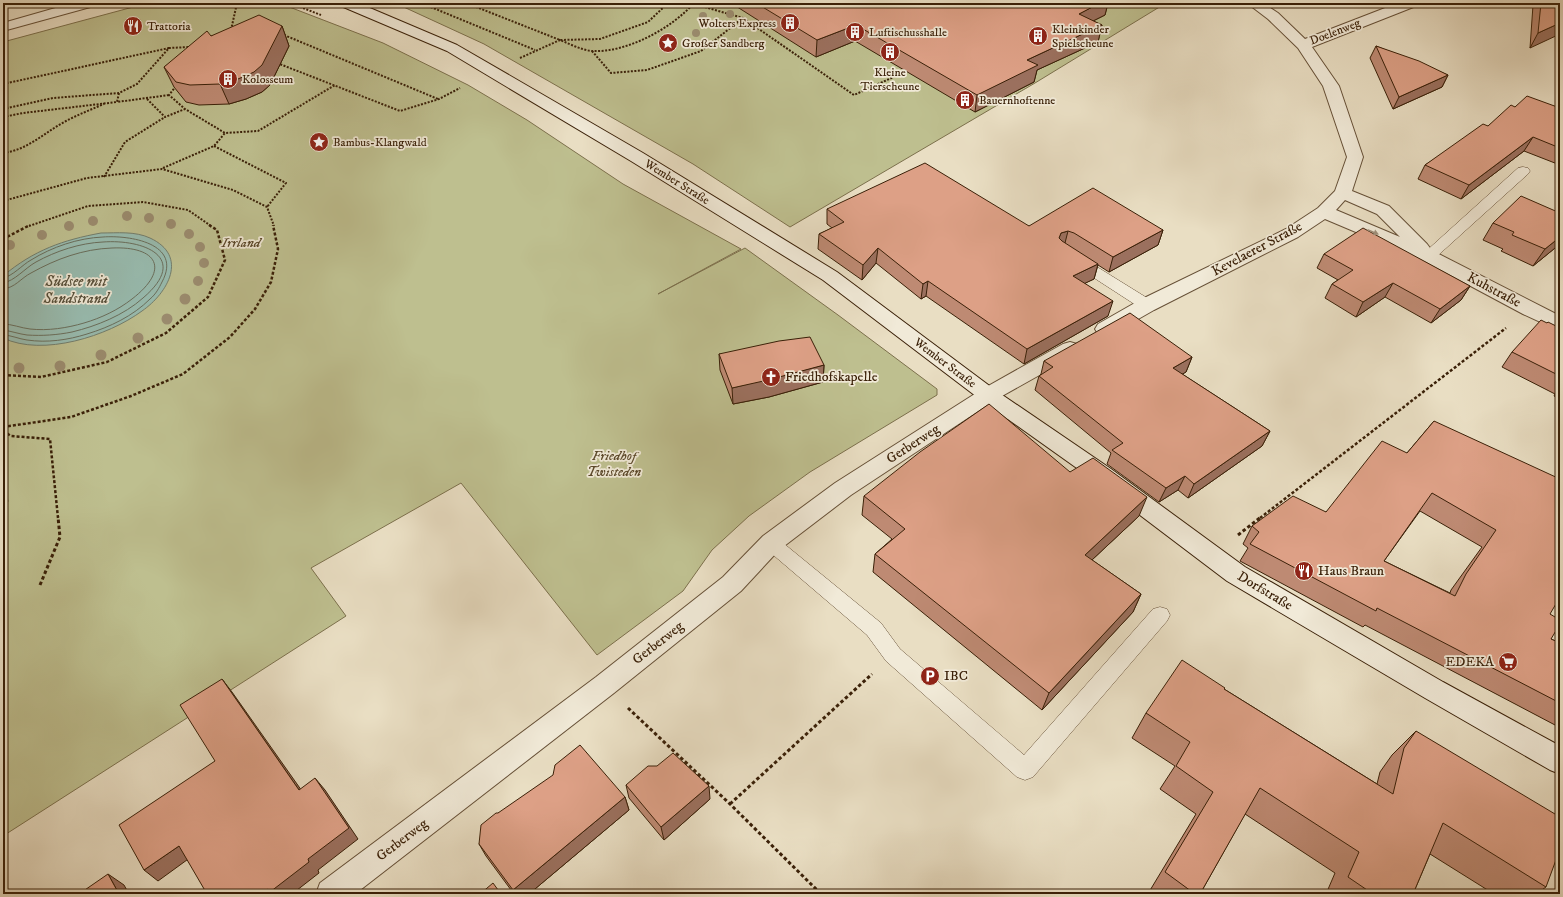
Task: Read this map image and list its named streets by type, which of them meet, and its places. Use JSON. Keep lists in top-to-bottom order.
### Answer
{
  "streets": {
    "street": [
      "Doelenweg",
      "Wember Straße",
      "Kevelaerer Straße",
      "Kuhstraße",
      "Gerberweg",
      "Dorfstraße"
    ]
  },
  "crossings": [
    ["Doelenweg", "Kevelaerer Straße"],
    ["Wember Straße", "Kevelaerer Straße"],
    ["Wember Straße", "Gerberweg"],
    ["Wember Straße", "Dorfstraße"],
    ["Kevelaerer Straße", "Kuhstraße"],
    ["Kevelaerer Straße", "Gerberweg"],
    ["Kevelaerer Straße", "Dorfstraße"],
    ["Gerberweg", "Dorfstraße"]
  ],
  "water": ["Südsee mit Sandstrand"],
  "parks": ["Irrland", "Friedhof Twisteden"],
  "places": {
    "building": [
      "Wolters Express",
      "Luftischusshalle",
      "Kleinkinder Spielscheune",
      "Kleine Tierscheune",
      "Kolosseum",
      "Bauernhoftenne"
    ],
    "restaurant": ["Trattoria", "Haus Braun"],
    "place": ["Großer Sandberg", "Bambus-Klangwald"],
    "church": ["Friedhofskapelle"],
    "supermarket": ["EDEKA"],
    "parking": ["IBC"]
  }
}
